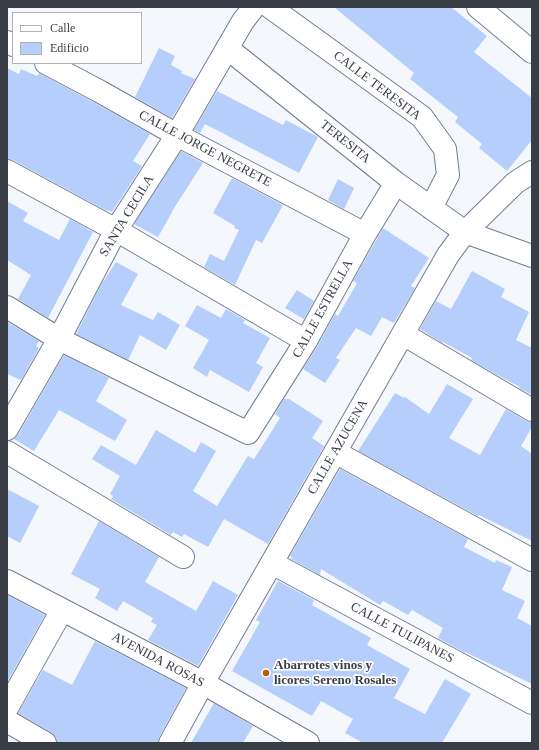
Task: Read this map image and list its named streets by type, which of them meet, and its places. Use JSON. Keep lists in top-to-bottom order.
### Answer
{
  "streets": {
    "street": [
      "CALLE TERESITA",
      "TERESITA",
      "CALLE JORGE NEGRETE",
      "SANTA CECILA",
      "CALLE ESTRELLA",
      "CALLE AZUCENA",
      "CALLE TULIPANES",
      "AVENIDA ROSAS"
    ]
  },
  "crossings": [
    ["CALLE TERESITA", "TERESITA"],
    ["TERESITA", "SANTA CECILA"],
    ["TERESITA", "CALLE ESTRELLA"],
    ["TERESITA", "CALLE AZUCENA"],
    ["CALLE JORGE NEGRETE", "SANTA CECILA"],
    ["CALLE JORGE NEGRETE", "CALLE ESTRELLA"],
    ["SANTA CECILA", "CALLE ESTRELLA"],
    ["CALLE AZUCENA", "CALLE TULIPANES"],
    ["CALLE AZUCENA", "AVENIDA ROSAS"]
  ],
  "places": ["Abarrotes vinos y licores Sereno Rosales"],
  "legend": ["Calle", "Edificio"]
}
